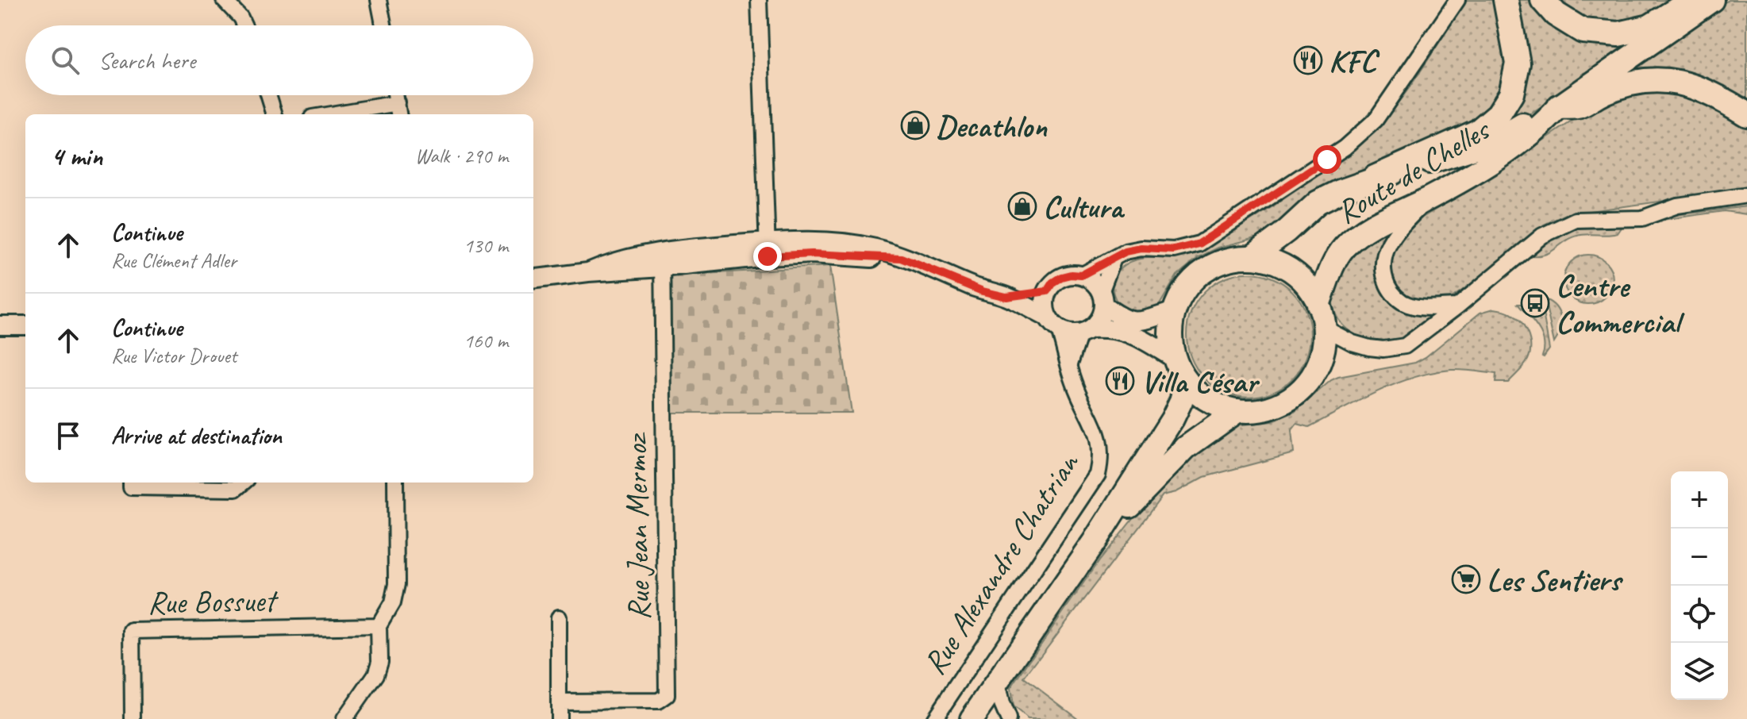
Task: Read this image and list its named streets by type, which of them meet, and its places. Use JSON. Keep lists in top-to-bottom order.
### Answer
{
  "streets": {
    "main road": ["Route de Chelles"],
    "street": ["Rue Jean Mermoz", "Rue Alexandre Chatrian", "Rue Bossuet"]
  },
  "places": {
    "restaurant": ["KFC", "Villa César"],
    "shop": ["Decathlon", "Cultura"],
    "bus stop": ["Centre Commercial"],
    "supermarket": ["Les Sentiers"]
  },
  "page": {
    "search": "Search here",
    "heading": ["4 min", "Walk · 290 m"],
    "list": [
      ["Continue", "Rue Clément Adler", "130 m"],
      ["Continue", "Rue Victor Drouet", "160 m"],
      "Arrive at destination"
    ],
    "map_buttons": ["+", "−"]
  }
}
